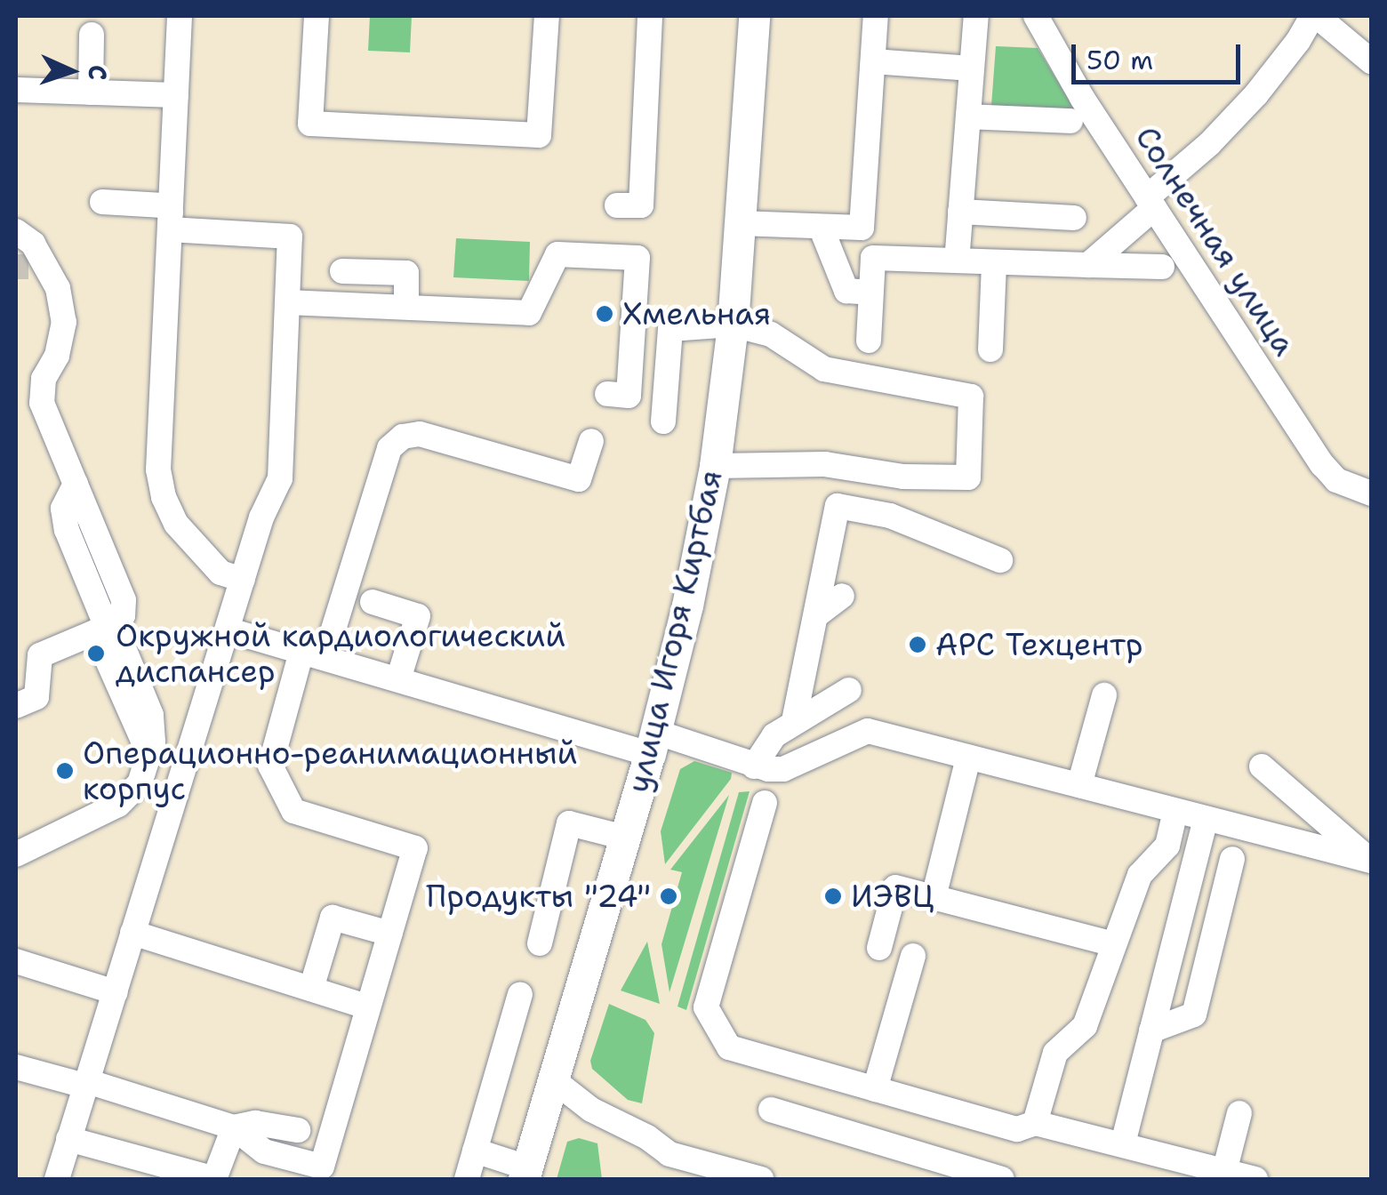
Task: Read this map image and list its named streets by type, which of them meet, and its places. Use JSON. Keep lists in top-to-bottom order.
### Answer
{
  "streets": {
    "main road": ["улица Игоря Киртбая"],
    "street": ["Солнечная улица"]
  },
  "places": [
    "Хмельная",
    "АРС Техцентр",
    "Окружной кардиологический диспансер",
    "Операционно-реанимационный корпус",
    "Продукты \"24\"",
    "ИЭВЦ"
  ],
  "scale_bar": "50 m",
  "north": "right"
}
